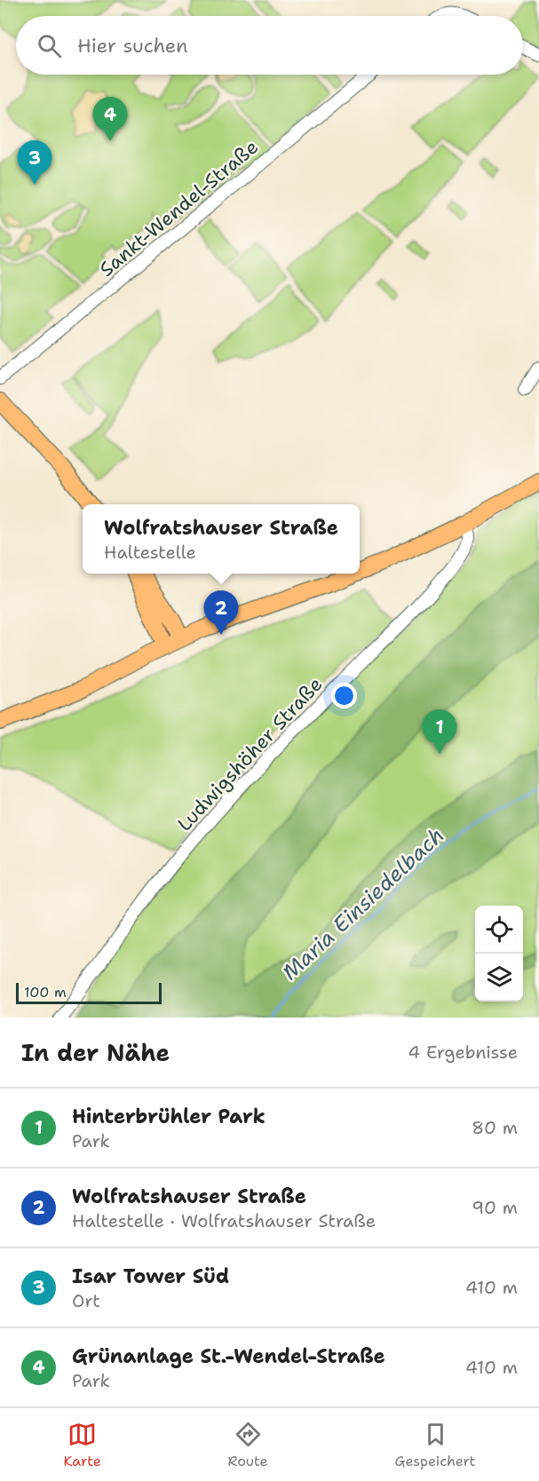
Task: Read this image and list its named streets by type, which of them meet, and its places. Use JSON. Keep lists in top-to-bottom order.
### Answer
{
  "streets": {
    "street": ["Sankt-Wendel-Straße", "Ludwigshöher Straße"]
  },
  "water": ["Maria Einsiedelbach"],
  "scale_bar": "100 m",
  "page": {
    "search": "Hier suchen",
    "pins": [
      "4",
      "3",
      "2",
      "1"
    ],
    "popup": ["Wolfratshauser Straße", "Haltestelle"],
    "scale": "100 m",
    "heading": ["In der Nähe", "4 Ergebnisse"],
    "list": [
      {
        "mark": "1",
        "name": "Hinterbrühler Park",
        "note": "Park",
        "value": "80 m"
      },
      {
        "mark": "2",
        "name": "Wolfratshauser Straße",
        "note": "Haltestelle · Wolfratshauser Straße",
        "value": "90 m"
      },
      {
        "mark": "3",
        "name": "Isar Tower Süd",
        "note": "Ort",
        "value": "410 m"
      },
      {
        "mark": "4",
        "name": "Grünanlage St.-Wendel-Straße",
        "note": "Park",
        "value": "410 m"
      }
    ],
    "nav": ["Karte", "Route", "Gespeichert"]
  }
}
